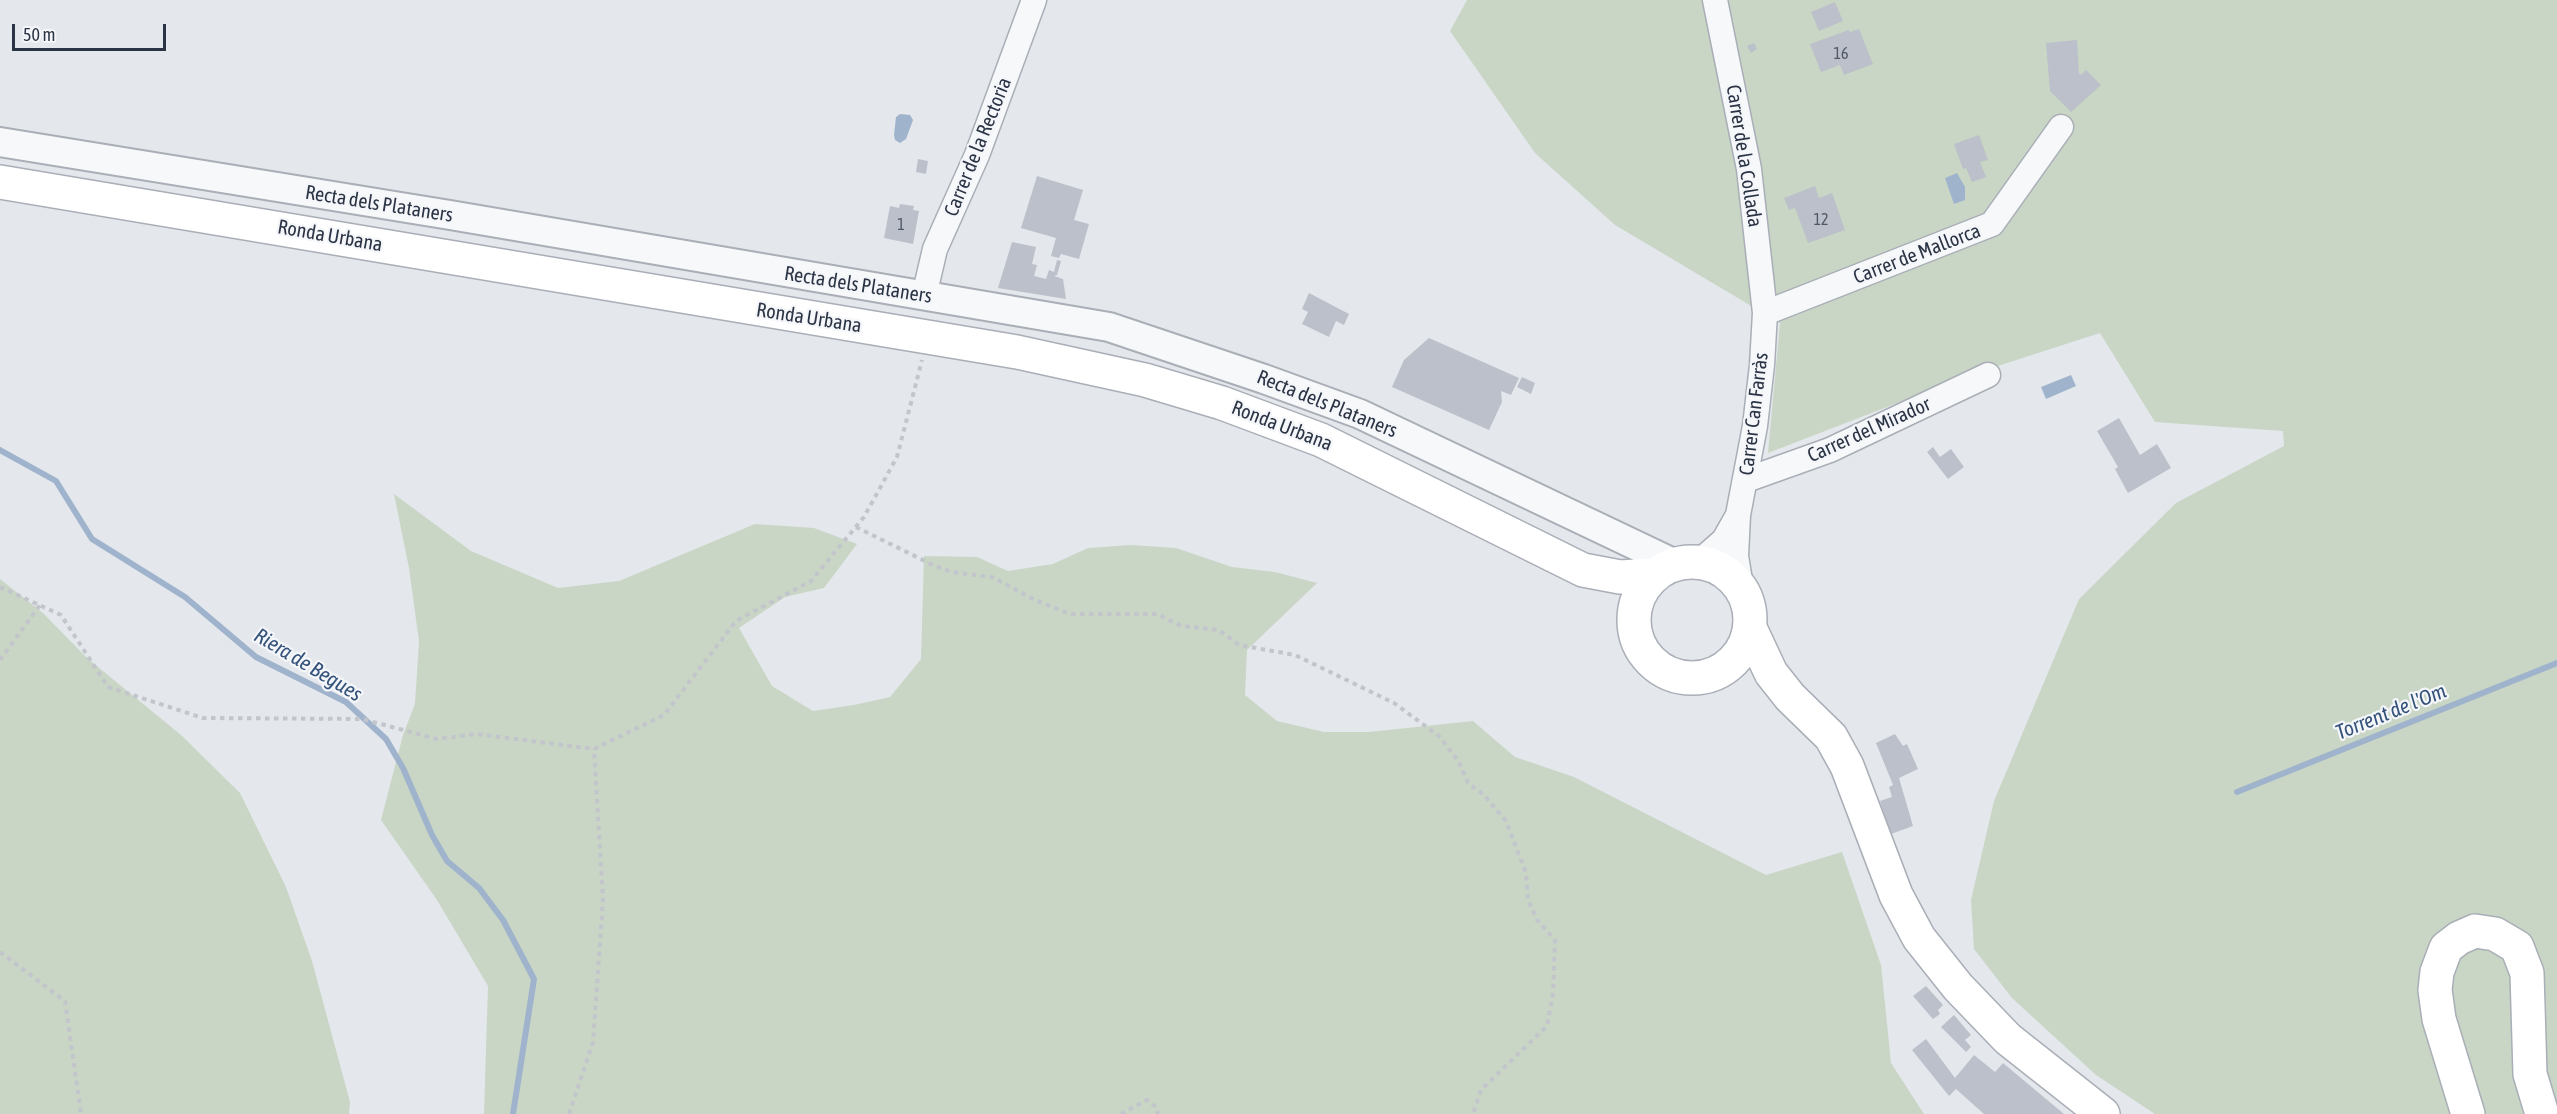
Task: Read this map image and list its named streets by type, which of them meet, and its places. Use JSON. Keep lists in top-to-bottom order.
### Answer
{
  "streets": {
    "main road": ["Ronda Urbana"],
    "street": [
      "Carrer de la Rectoria",
      "Carrer de la Collada",
      "Recta dels Plataners",
      "Carrer de Mallorca",
      "Carrer Can Farràs",
      "Carrer del Mirador"
    ]
  },
  "crossings": [
    ["Carrer de la Rectoria", "Recta dels Plataners"],
    ["Carrer de la Collada", "Carrer de Mallorca"],
    ["Carrer de la Collada", "Carrer Can Farràs"],
    ["Recta dels Plataners", "Ronda Urbana"],
    ["Recta dels Plataners", "Carrer Can Farràs"],
    ["Ronda Urbana", "Carrer Can Farràs"],
    ["Carrer de Mallorca", "Carrer Can Farràs"],
    ["Carrer Can Farràs", "Carrer del Mirador"]
  ],
  "water": ["Riera de Begues", "Torrent de l'Om"],
  "house_numbers": ["16", "12", "1"],
  "scale_bar": "50 m"
}
